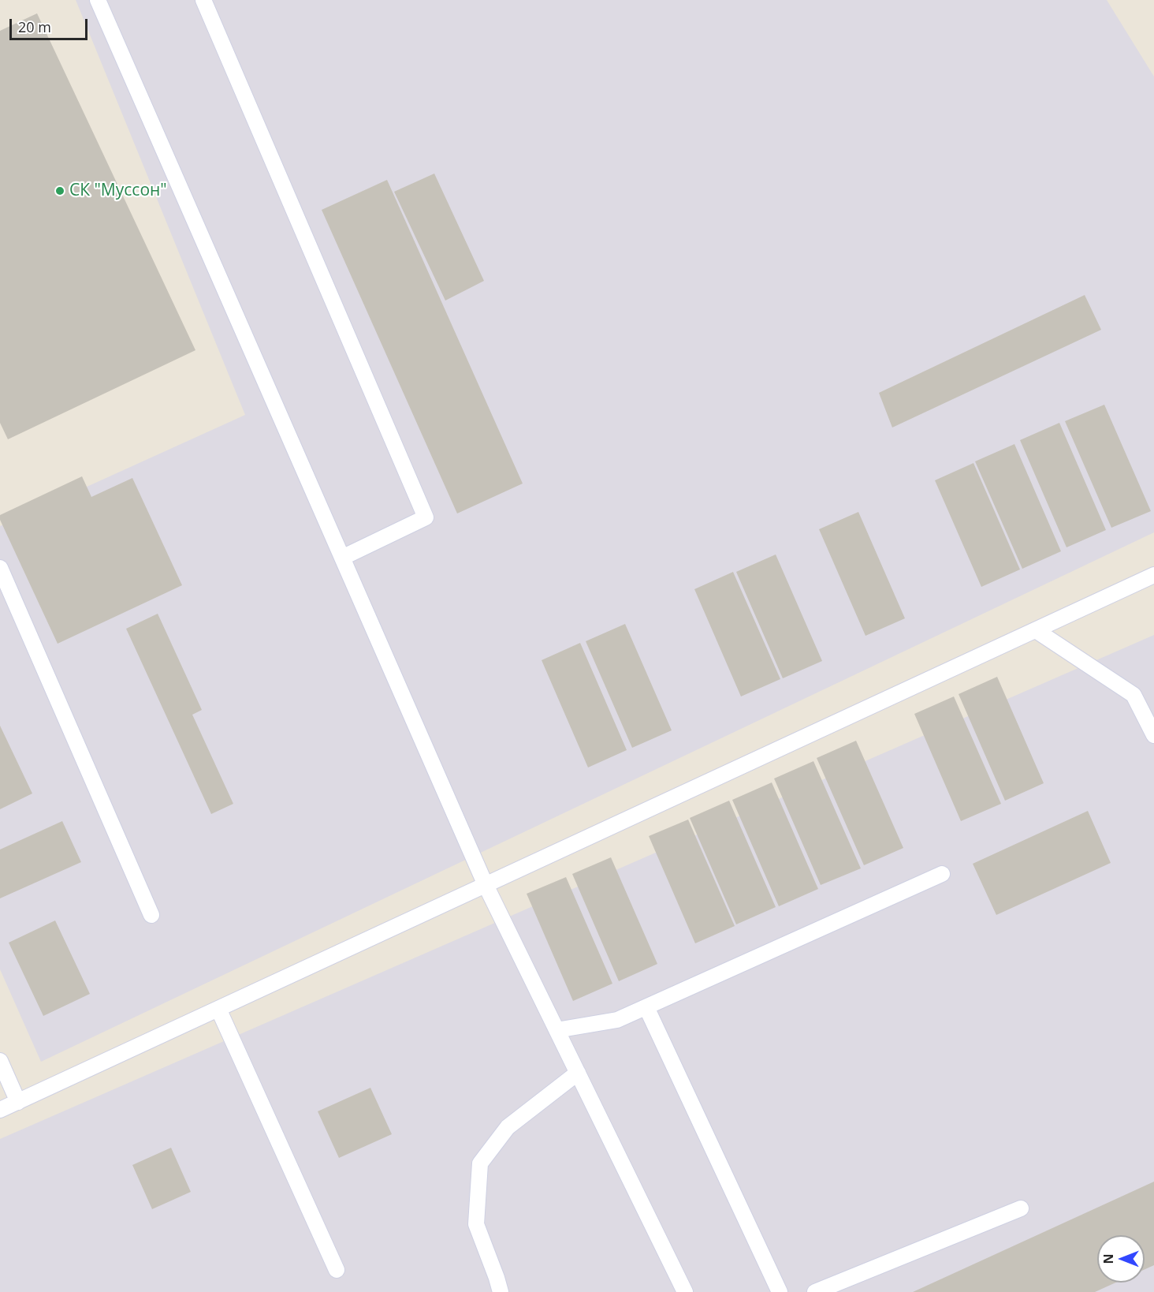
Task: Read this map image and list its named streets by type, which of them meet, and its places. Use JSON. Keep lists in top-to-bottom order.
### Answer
{
  "places": ["СК \"Муссон\""],
  "scale_bar": "20 m",
  "north": "left"
}
